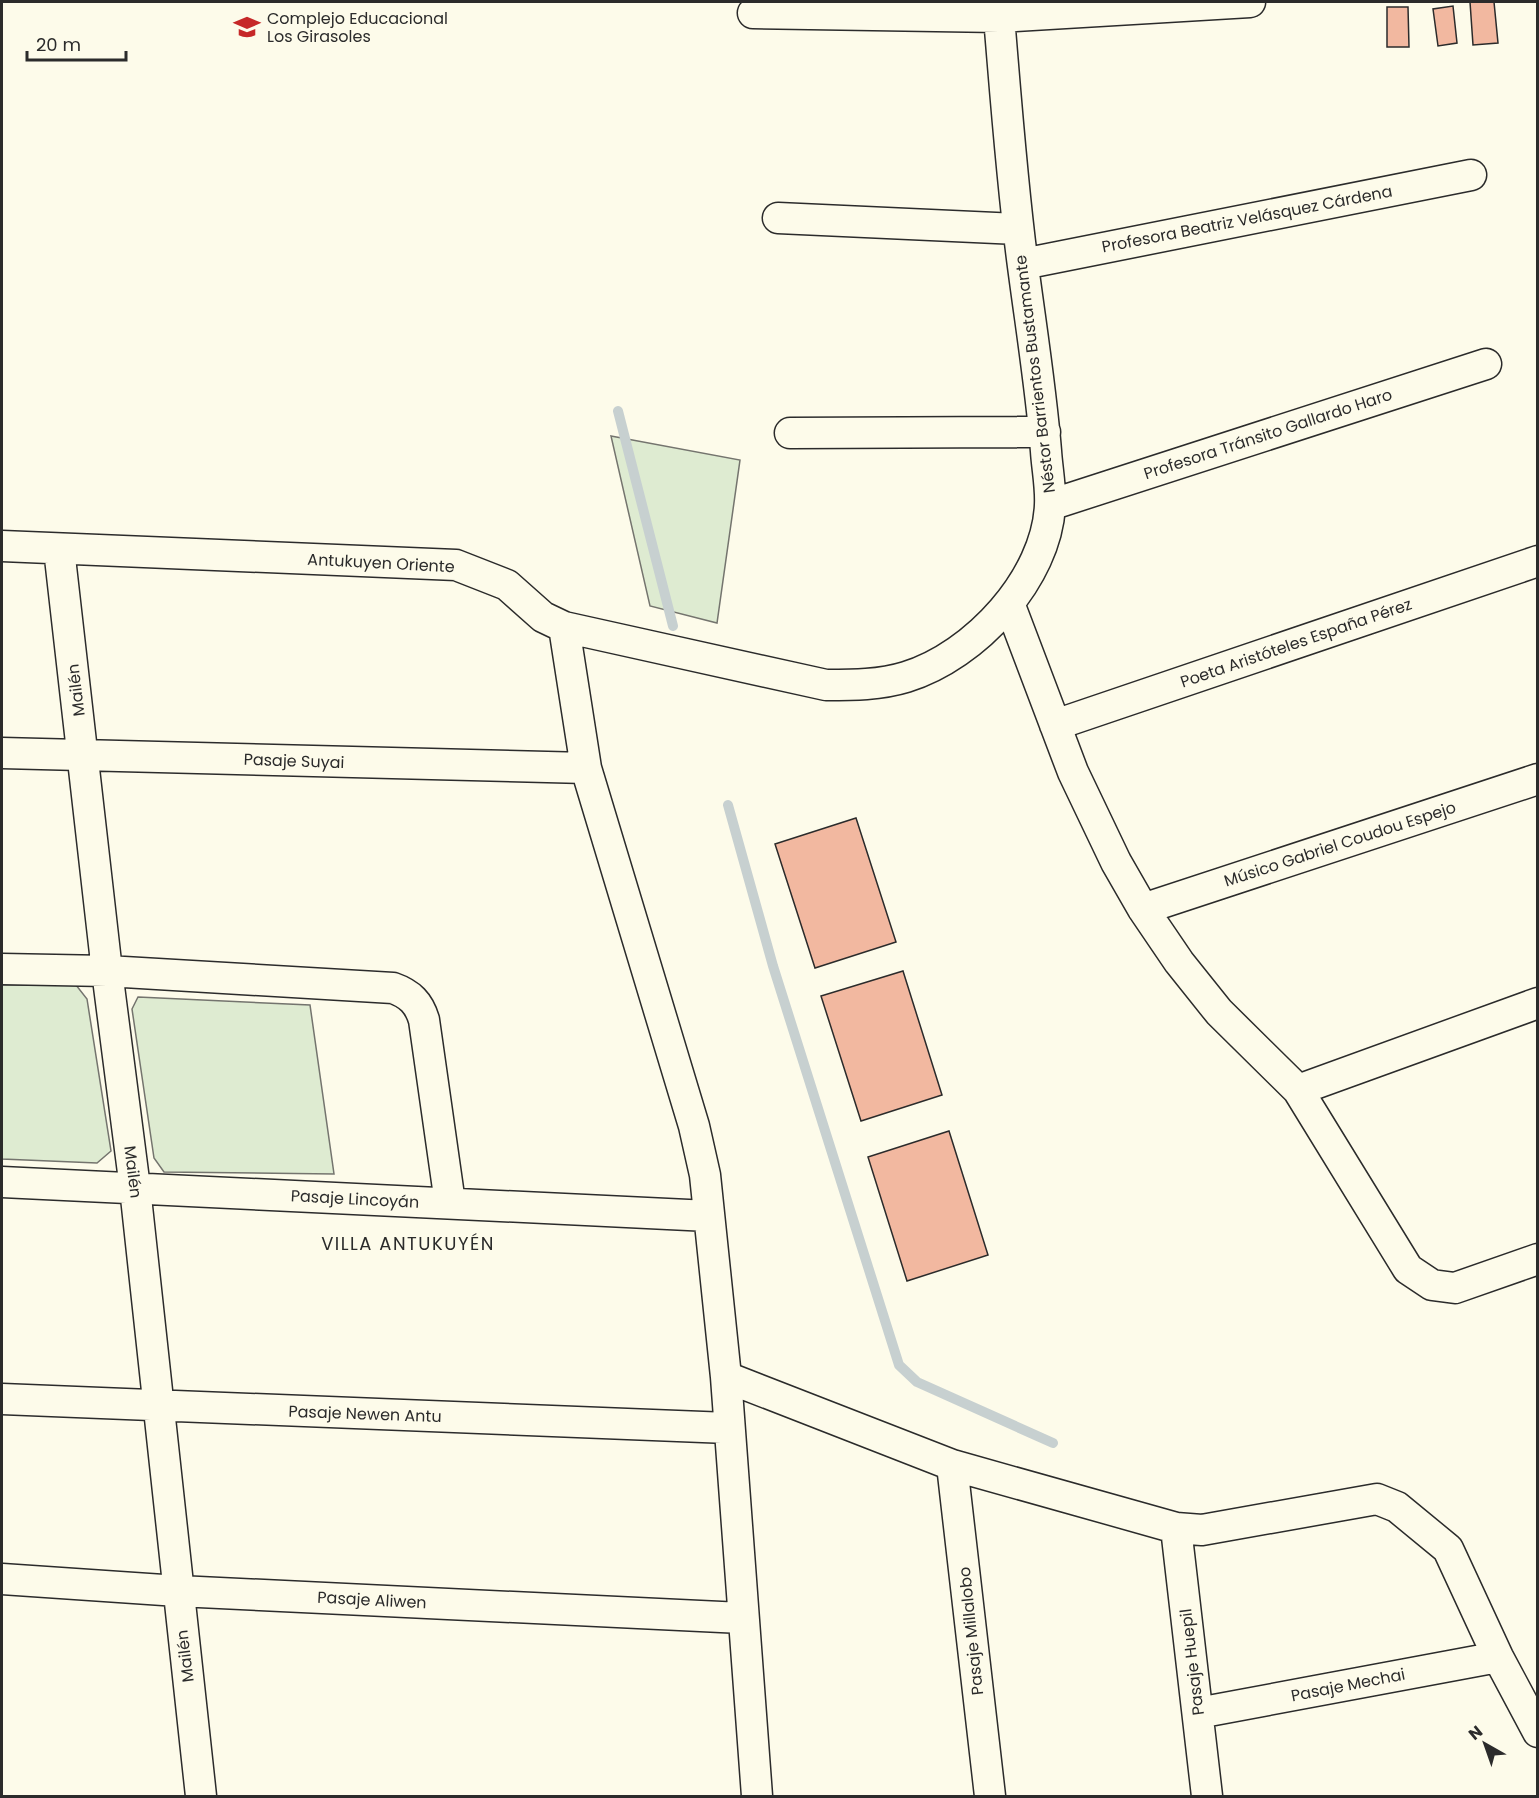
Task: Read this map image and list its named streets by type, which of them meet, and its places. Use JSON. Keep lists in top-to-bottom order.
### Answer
{
  "streets": {
    "street": [
      "Profesora Beatriz Velásquez Cárdena",
      "Néstor Barrientos Bustamante",
      "Profesora Tránsito Gallardo Haro",
      "Antukuyen Oriente",
      "Poeta Aristóteles España Pérez",
      "Mailén",
      "Pasaje Suyai",
      "Músico Gabriel Coudou Espejo",
      "Pasaje Lincoyán",
      "Pasaje Newen Antu",
      "Pasaje Aliwen",
      "Pasaje Millalobo",
      "Pasaje Huepil",
      "Pasaje Mechai"
    ]
  },
  "crossings": [
    ["Profesora Beatriz Velásquez Cárdena", "Néstor Barrientos Bustamante"],
    ["Néstor Barrientos Bustamante", "Profesora Tránsito Gallardo Haro"],
    ["Néstor Barrientos Bustamante", "Antukuyen Oriente"],
    ["Antukuyen Oriente", "Mailén"],
    ["Mailén", "Pasaje Suyai"],
    ["Mailén", "Pasaje Lincoyán"],
    ["Mailén", "Pasaje Newen Antu"],
    ["Mailén", "Pasaje Aliwen"],
    ["Pasaje Huepil", "Pasaje Mechai"]
  ],
  "districts": ["VILLA ANTUKUYÉN"],
  "places": {
    "school or university": ["Complejo Educacional Los Girasoles"]
  },
  "scale_bar": "20 m",
  "north": "top left"
}
